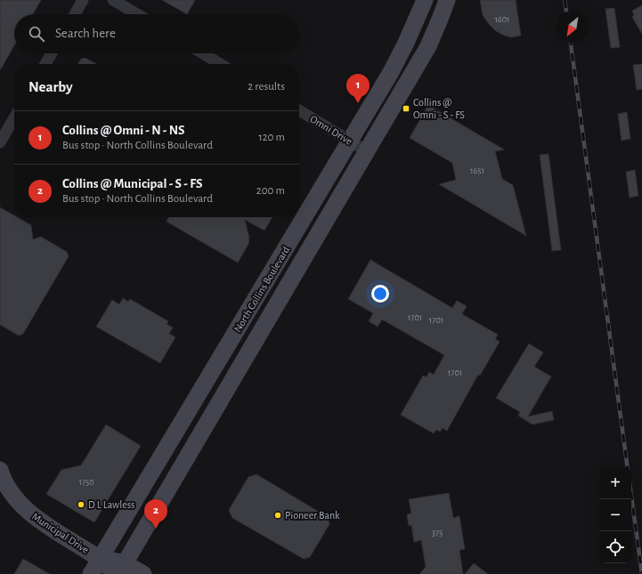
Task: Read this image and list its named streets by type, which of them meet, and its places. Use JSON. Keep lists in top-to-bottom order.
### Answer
{
  "streets": {
    "main road": ["North Collins Boulevard", "Municipal Drive"],
    "street": ["Omni Drive"]
  },
  "crossings": [
    ["Omni Drive", "North Collins Boulevard"],
    ["North Collins Boulevard", "Municipal Drive"]
  ],
  "places": {
    "transit": ["Collins @ Omni - S - FS"],
    "other": ["D L Lawless", "Pioneer Bank"]
  },
  "house_numbers": [
    "1601",
    "1651",
    "1701",
    "1701",
    "1701",
    "1750",
    "375"
  ],
  "north": "bottom left",
  "page": {
    "search": "Search here",
    "heading": ["Nearby", "2 results"],
    "pins": ["1", "2"],
    "list": [
      {
        "mark": "1",
        "name": "Collins @ Omni - N - NS",
        "note": "Bus stop · North Collins Boulevard",
        "value": "120 m"
      },
      {
        "mark": "2",
        "name": "Collins @ Municipal - S - FS",
        "note": "Bus stop · North Collins Boulevard",
        "value": "200 m"
      }
    ],
    "map_buttons": ["+", "−"]
  }
}
